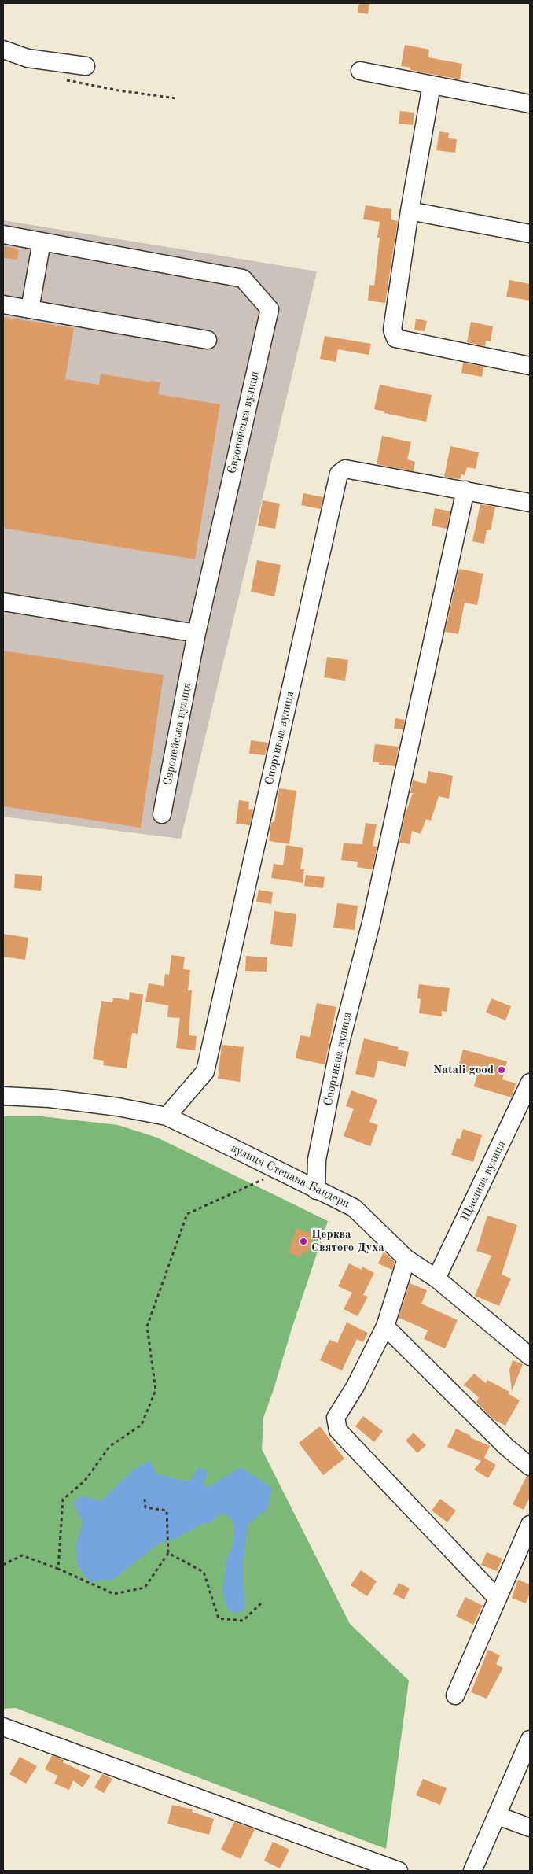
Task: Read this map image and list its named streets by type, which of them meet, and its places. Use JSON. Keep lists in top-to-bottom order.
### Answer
{
  "streets": {
    "street": [
      "Європейська вулиця",
      "Спортивна вулиця",
      "вулиця Степана Бандери",
      "Щаслива вулиця"
    ]
  },
  "crossings": [
    ["Спортивна вулиця", "вулиця Степана Бандери"],
    ["вулиця Степана Бандери", "Щаслива вулиця"]
  ],
  "places": ["Natali good", "Церква Святого Духа"]
}
